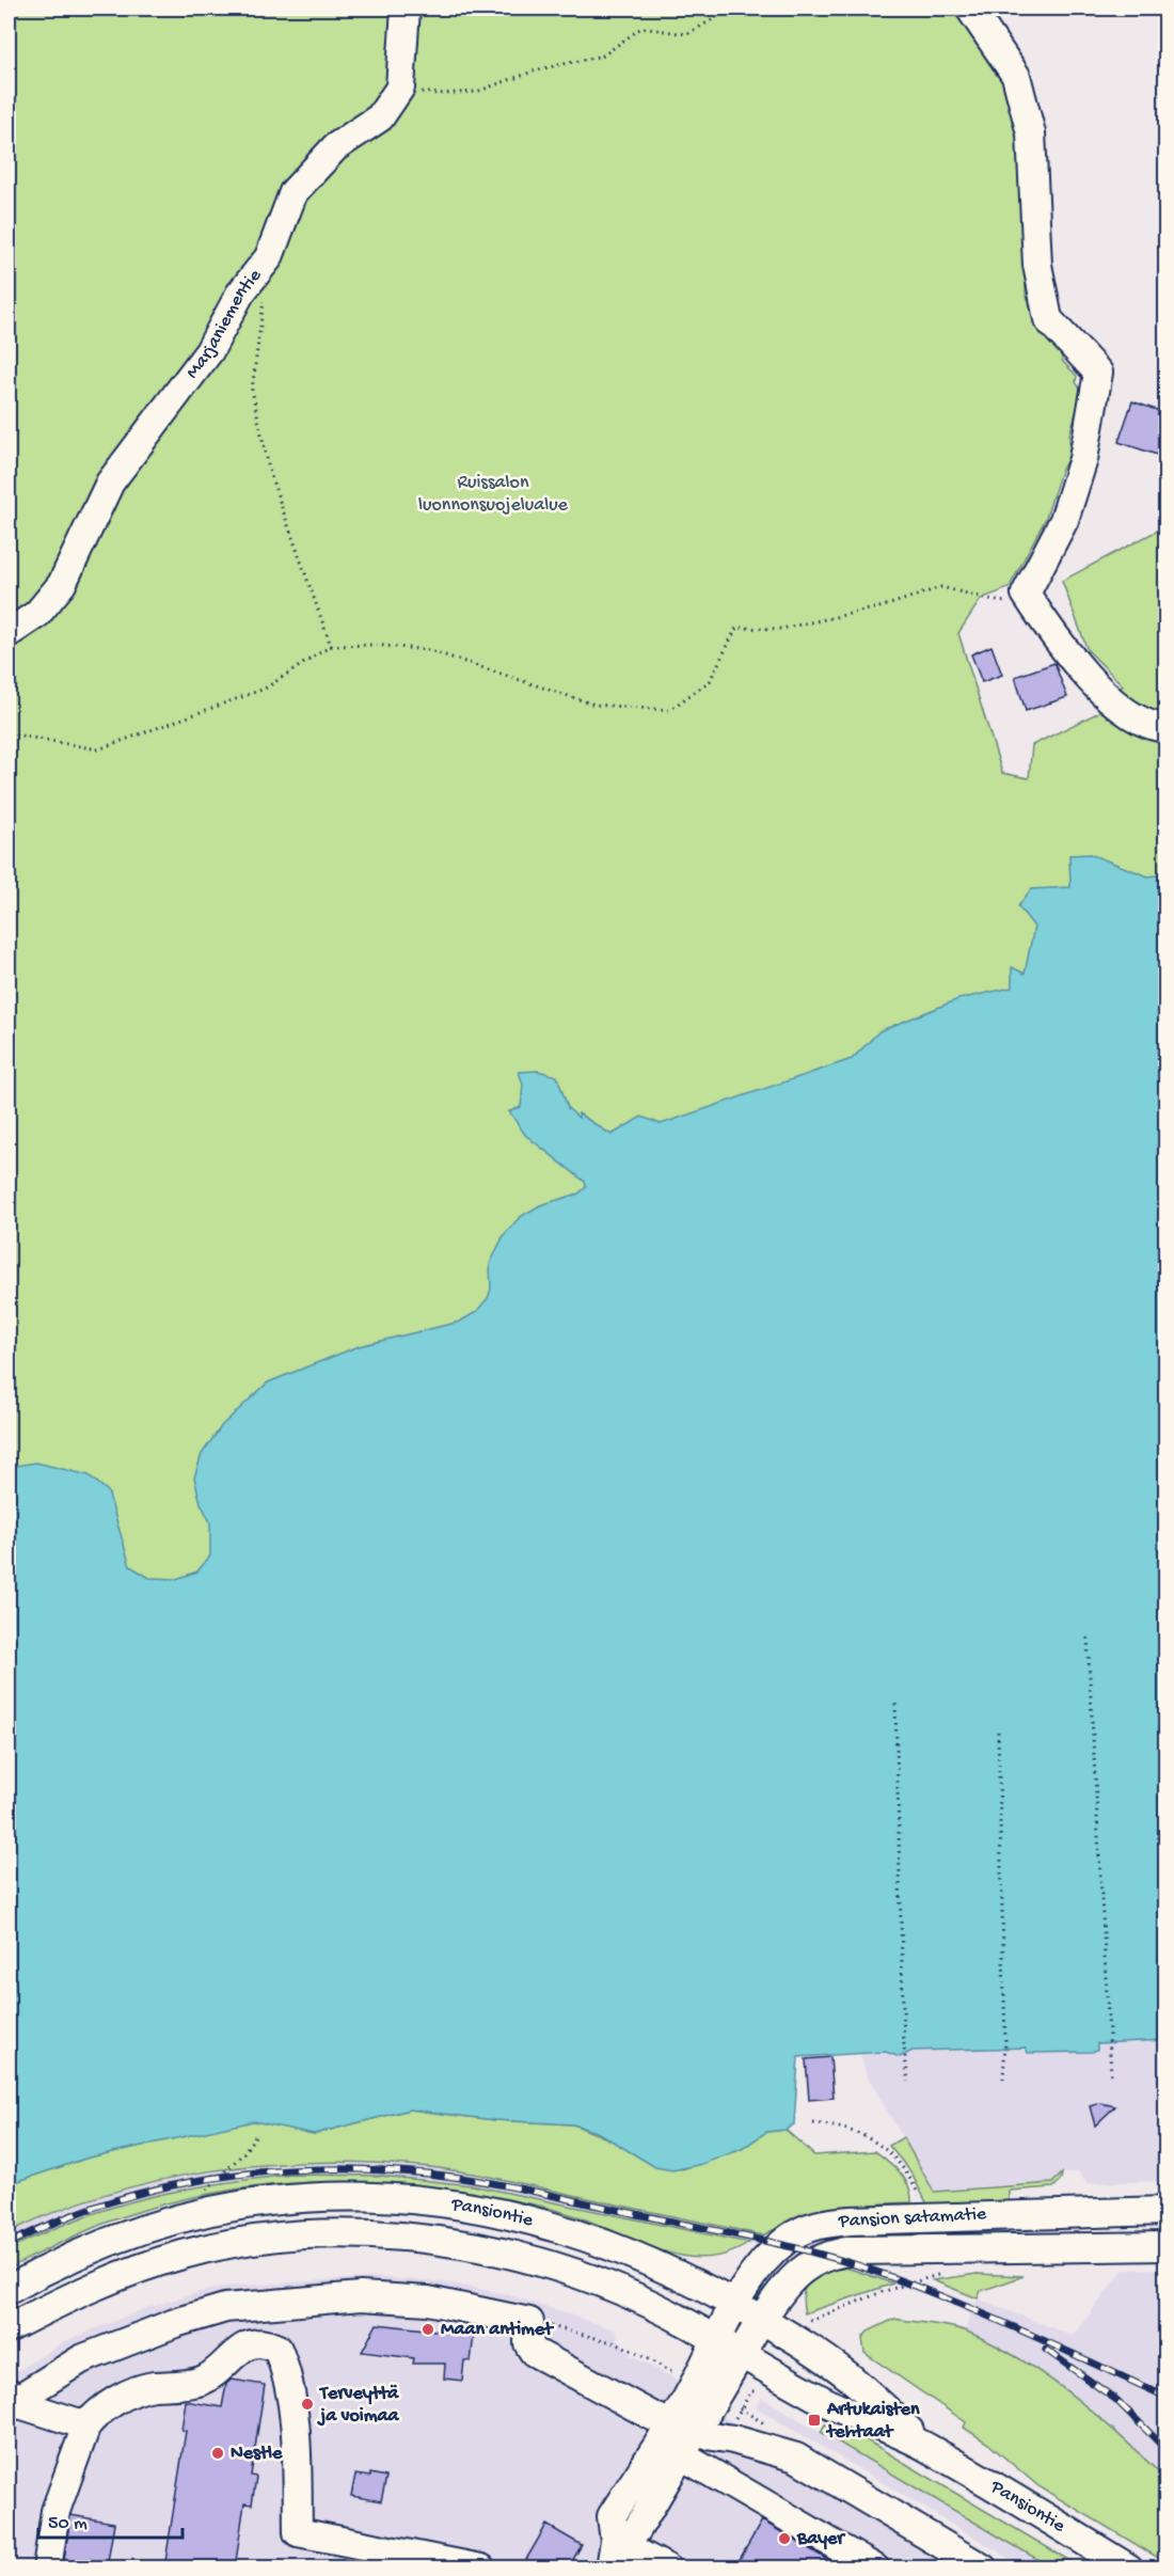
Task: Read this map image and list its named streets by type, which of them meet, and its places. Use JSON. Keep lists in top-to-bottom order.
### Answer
{
  "streets": {
    "street": ["Marjaniementie", "Pansiontie", "Pansion satamatie"]
  },
  "crossings": [
    ["Pansiontie", "Pansion satamatie"]
  ],
  "parks": ["Ruissalon luonnonsuojelualue"],
  "places": {
    "other": [
      "Maan antimet",
      "Terveyttä ja voimaa",
      "Nestle",
      "Bayer"
    ],
    "transit": ["Artukaisten tehtaat"]
  },
  "scale_bar": "50 m"
}
